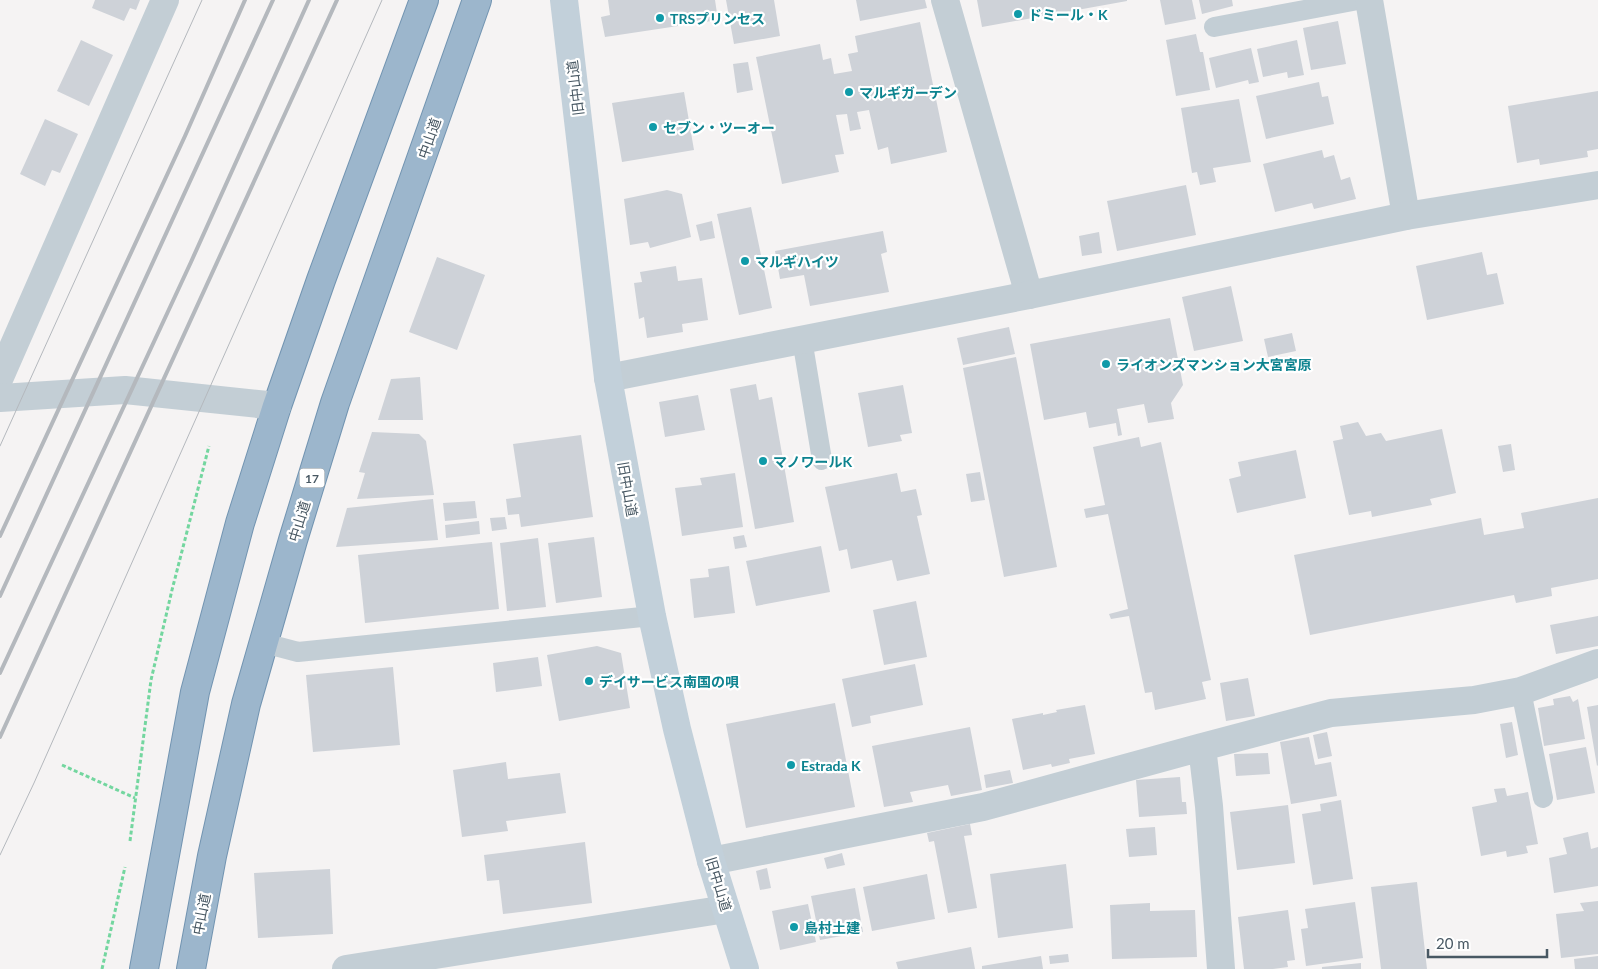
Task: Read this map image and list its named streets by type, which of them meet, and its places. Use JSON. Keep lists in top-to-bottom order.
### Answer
{
  "streets": {
    "highway": ["中山道", "17"],
    "main road": ["旧中山道"]
  },
  "places": [
    "ドミール・K",
    "TRSプリンセス",
    "マルギガーデン",
    "セブン・ツーオー",
    "マルギハイツ",
    "ライオンズマンション大宮宮原",
    "マノワールK",
    "デイサービス南国の唄",
    "Estrada K",
    "島村土建"
  ],
  "scale_bar": "20 m"
}
